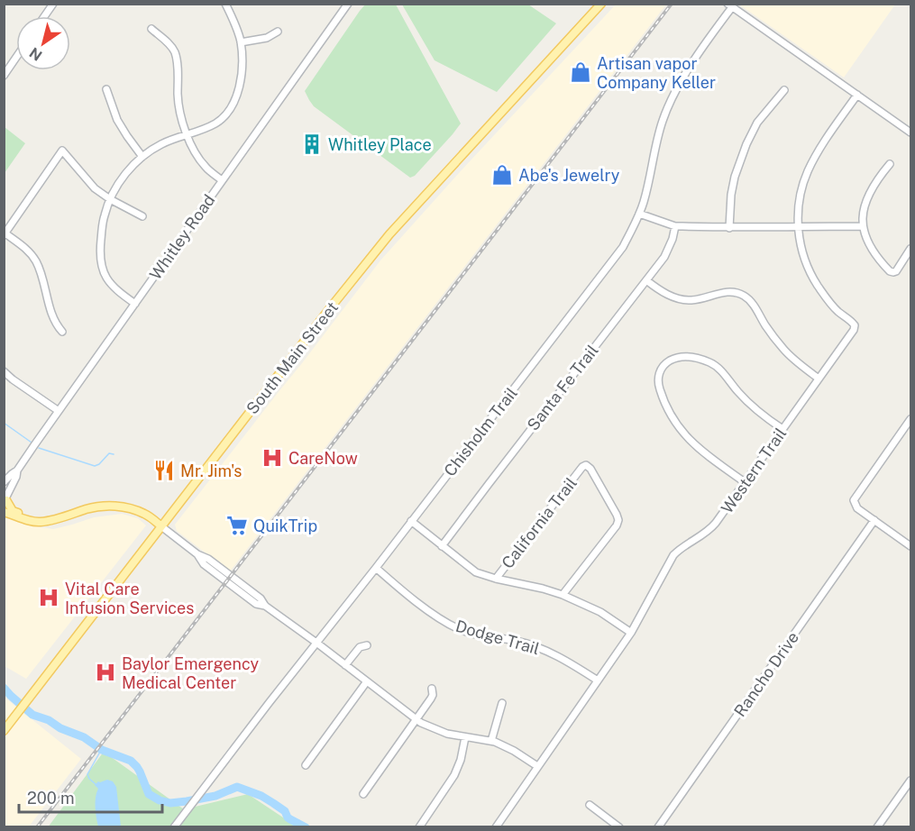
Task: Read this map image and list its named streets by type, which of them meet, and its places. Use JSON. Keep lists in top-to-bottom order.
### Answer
{
  "streets": {
    "main road": ["South Main Street"],
    "street": [
      "Whitley Road",
      "Santa Fe Trail",
      "Chisholm Trail",
      "Western Trail",
      "California Trail",
      "Dodge Trail",
      "Rancho Drive"
    ]
  },
  "crossings": [
    ["Chisholm Trail", "Dodge Trail"],
    ["Western Trail", "Dodge Trail"]
  ],
  "places": {
    "shop": ["Artisan vapor Company Keller", "Abe's Jewelry"],
    "building": ["Whitley Place"],
    "hospital": ["CareNow", "Vital Care Infusion Services", "Baylor Emergency Medical Center"],
    "restaurant": ["Mr. Jim's"],
    "supermarket": ["QuikTrip"]
  },
  "scale_bar": "200 m",
  "north": "bottom left"
}
